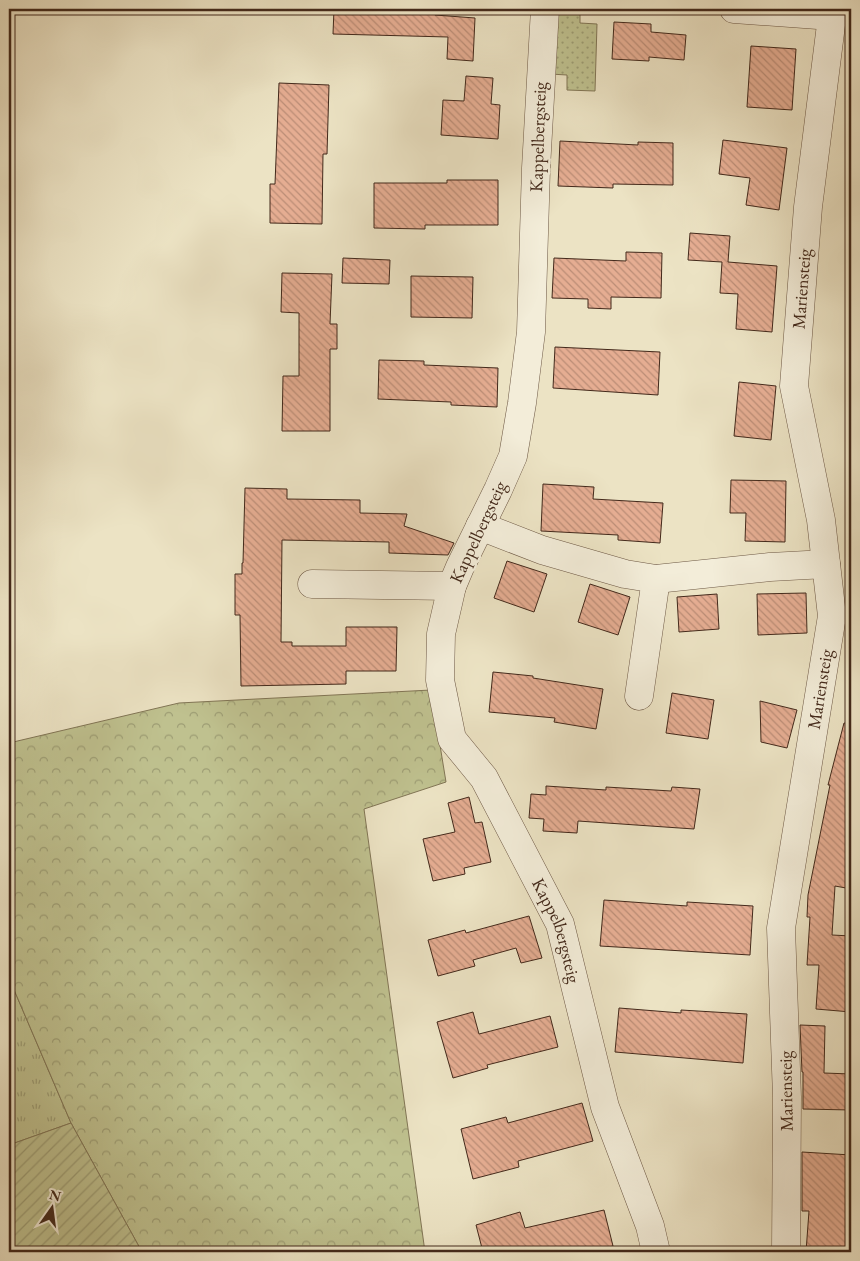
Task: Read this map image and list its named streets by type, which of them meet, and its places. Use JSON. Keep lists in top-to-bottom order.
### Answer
{
  "streets": {
    "street": ["Kappelbergsteig", "Mariensteig"]
  },
  "north": "top"
}
